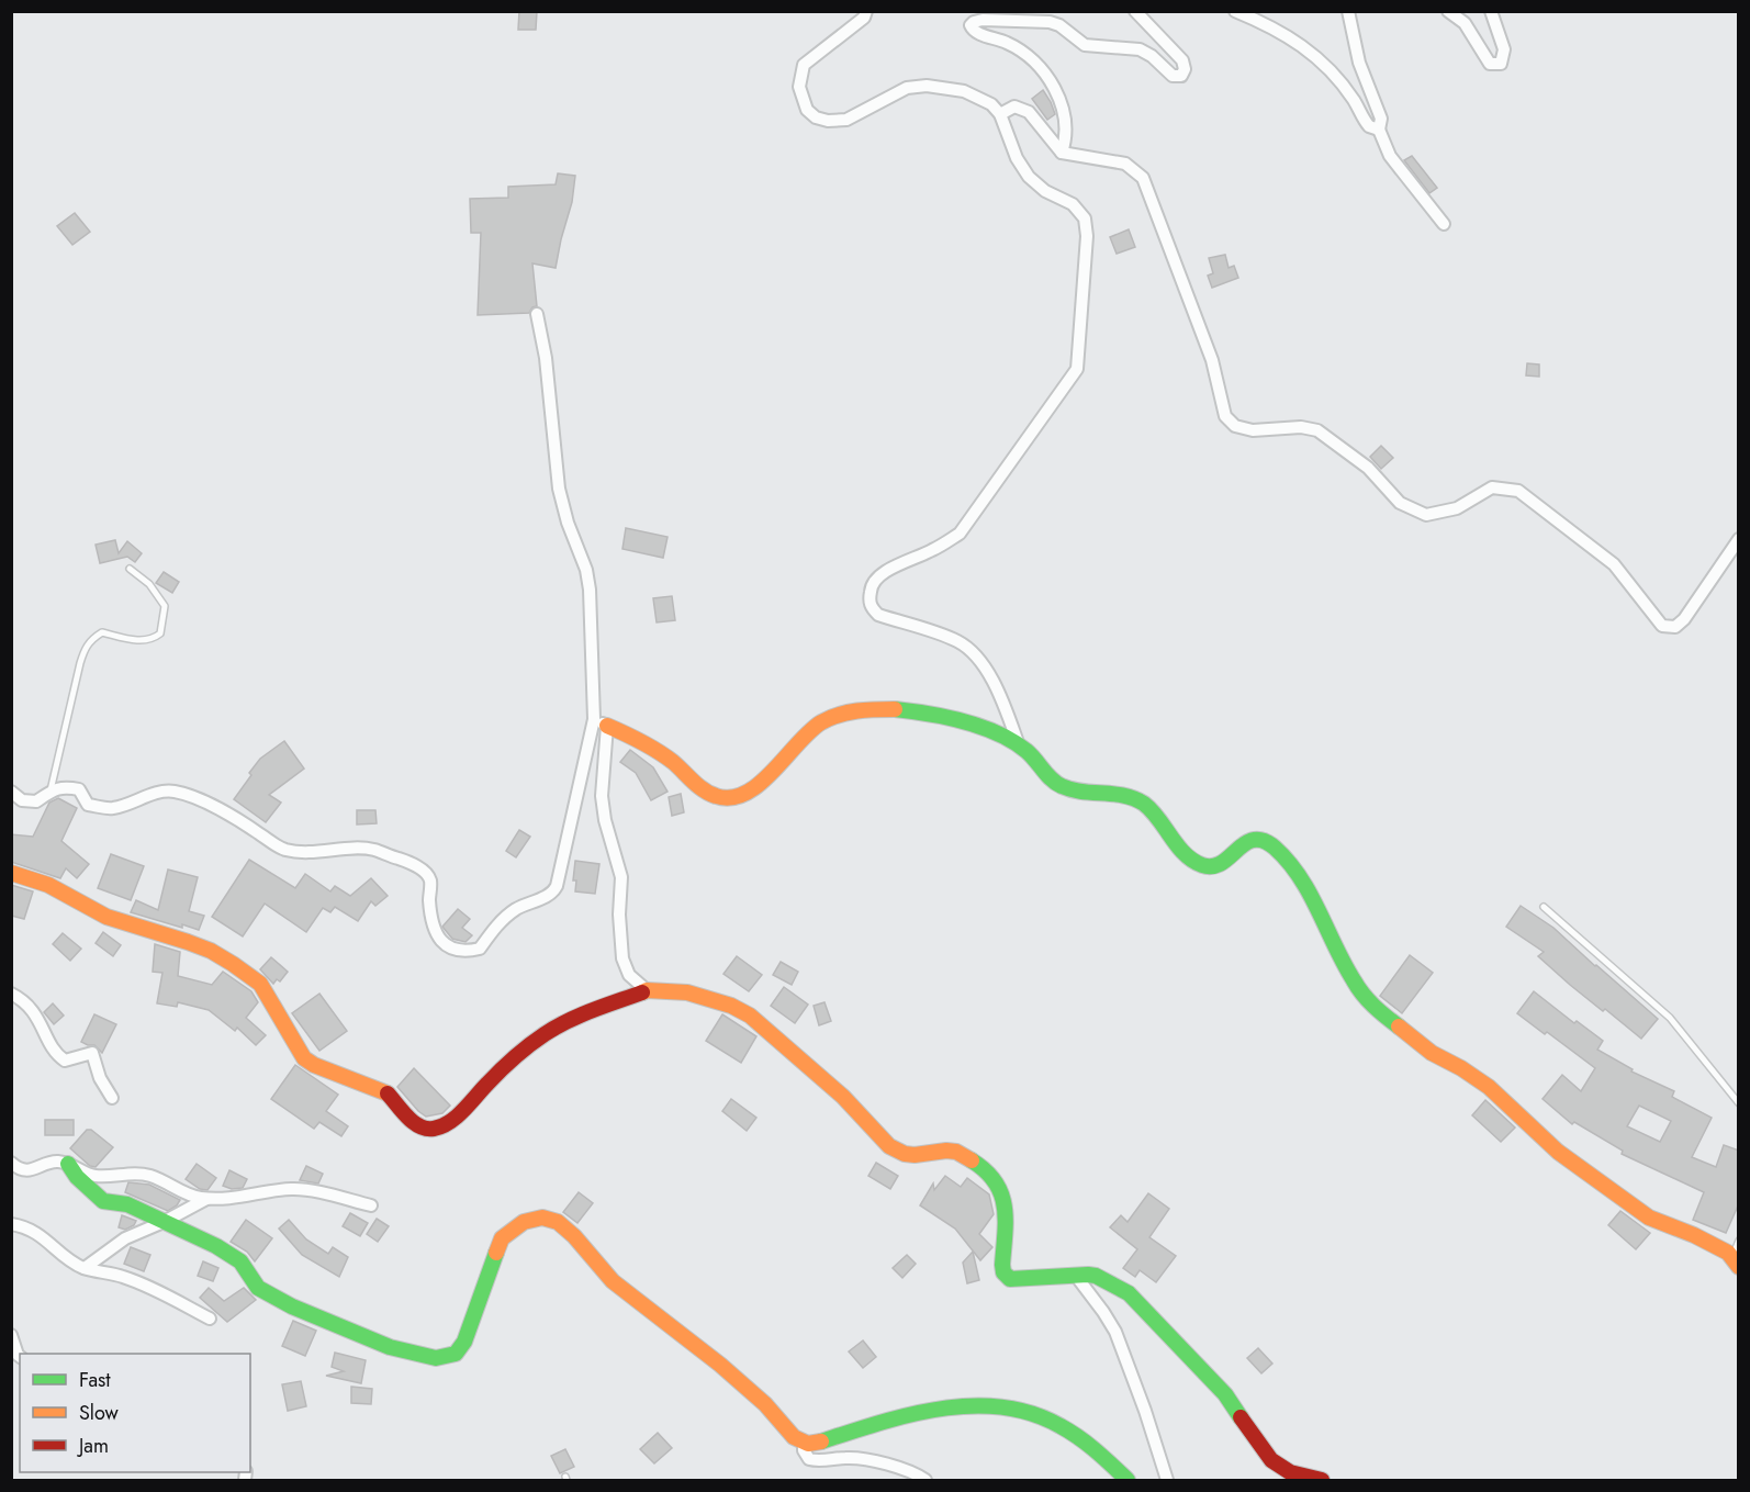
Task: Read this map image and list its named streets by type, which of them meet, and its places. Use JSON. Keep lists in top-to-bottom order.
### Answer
{
  "legend": ["Fast", "Slow", "Jam"]
}
